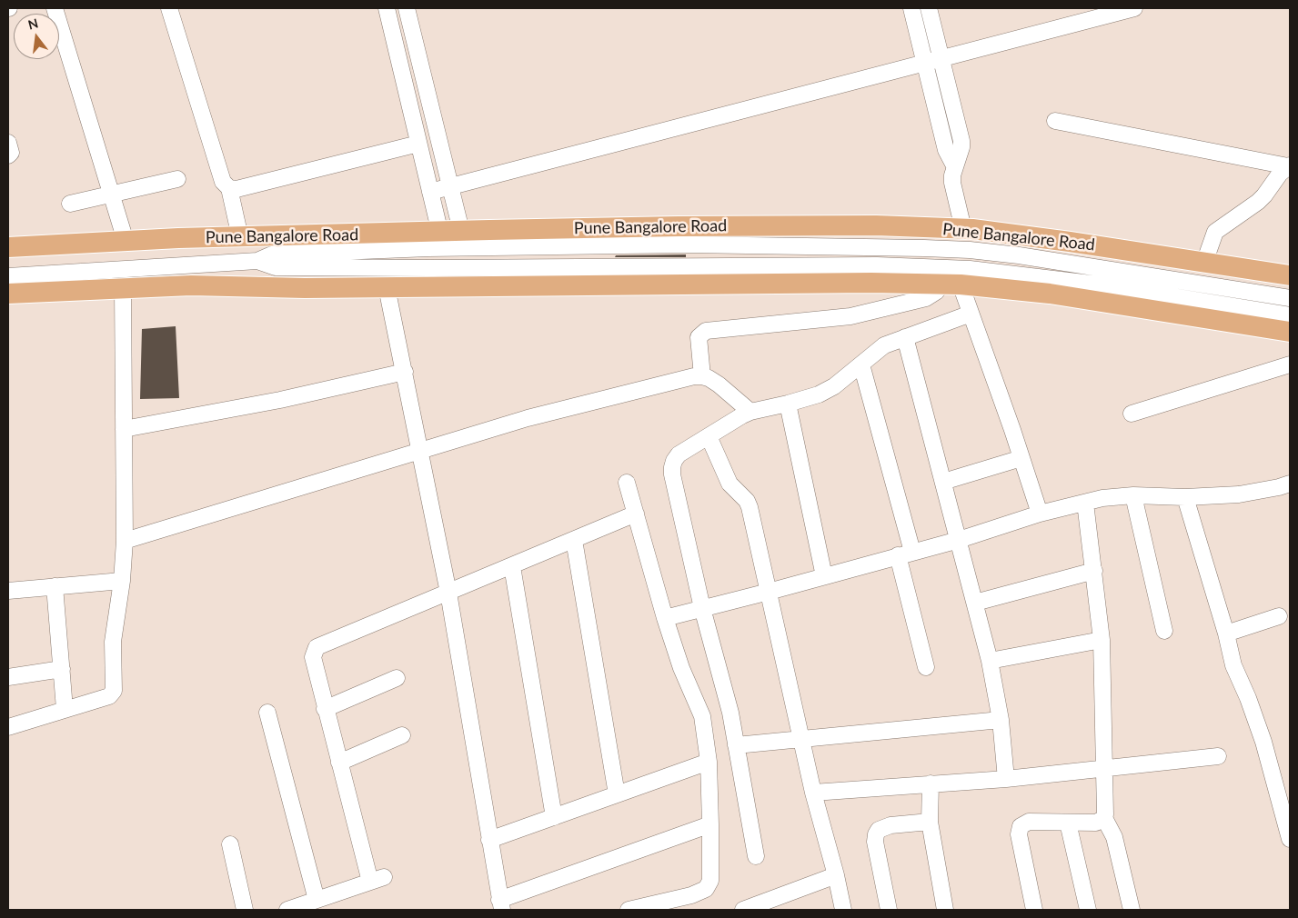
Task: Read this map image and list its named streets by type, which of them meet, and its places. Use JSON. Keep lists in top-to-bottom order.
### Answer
{
  "streets": {
    "main road": ["Pune Bangalore Road"]
  },
  "north": "top"
}
